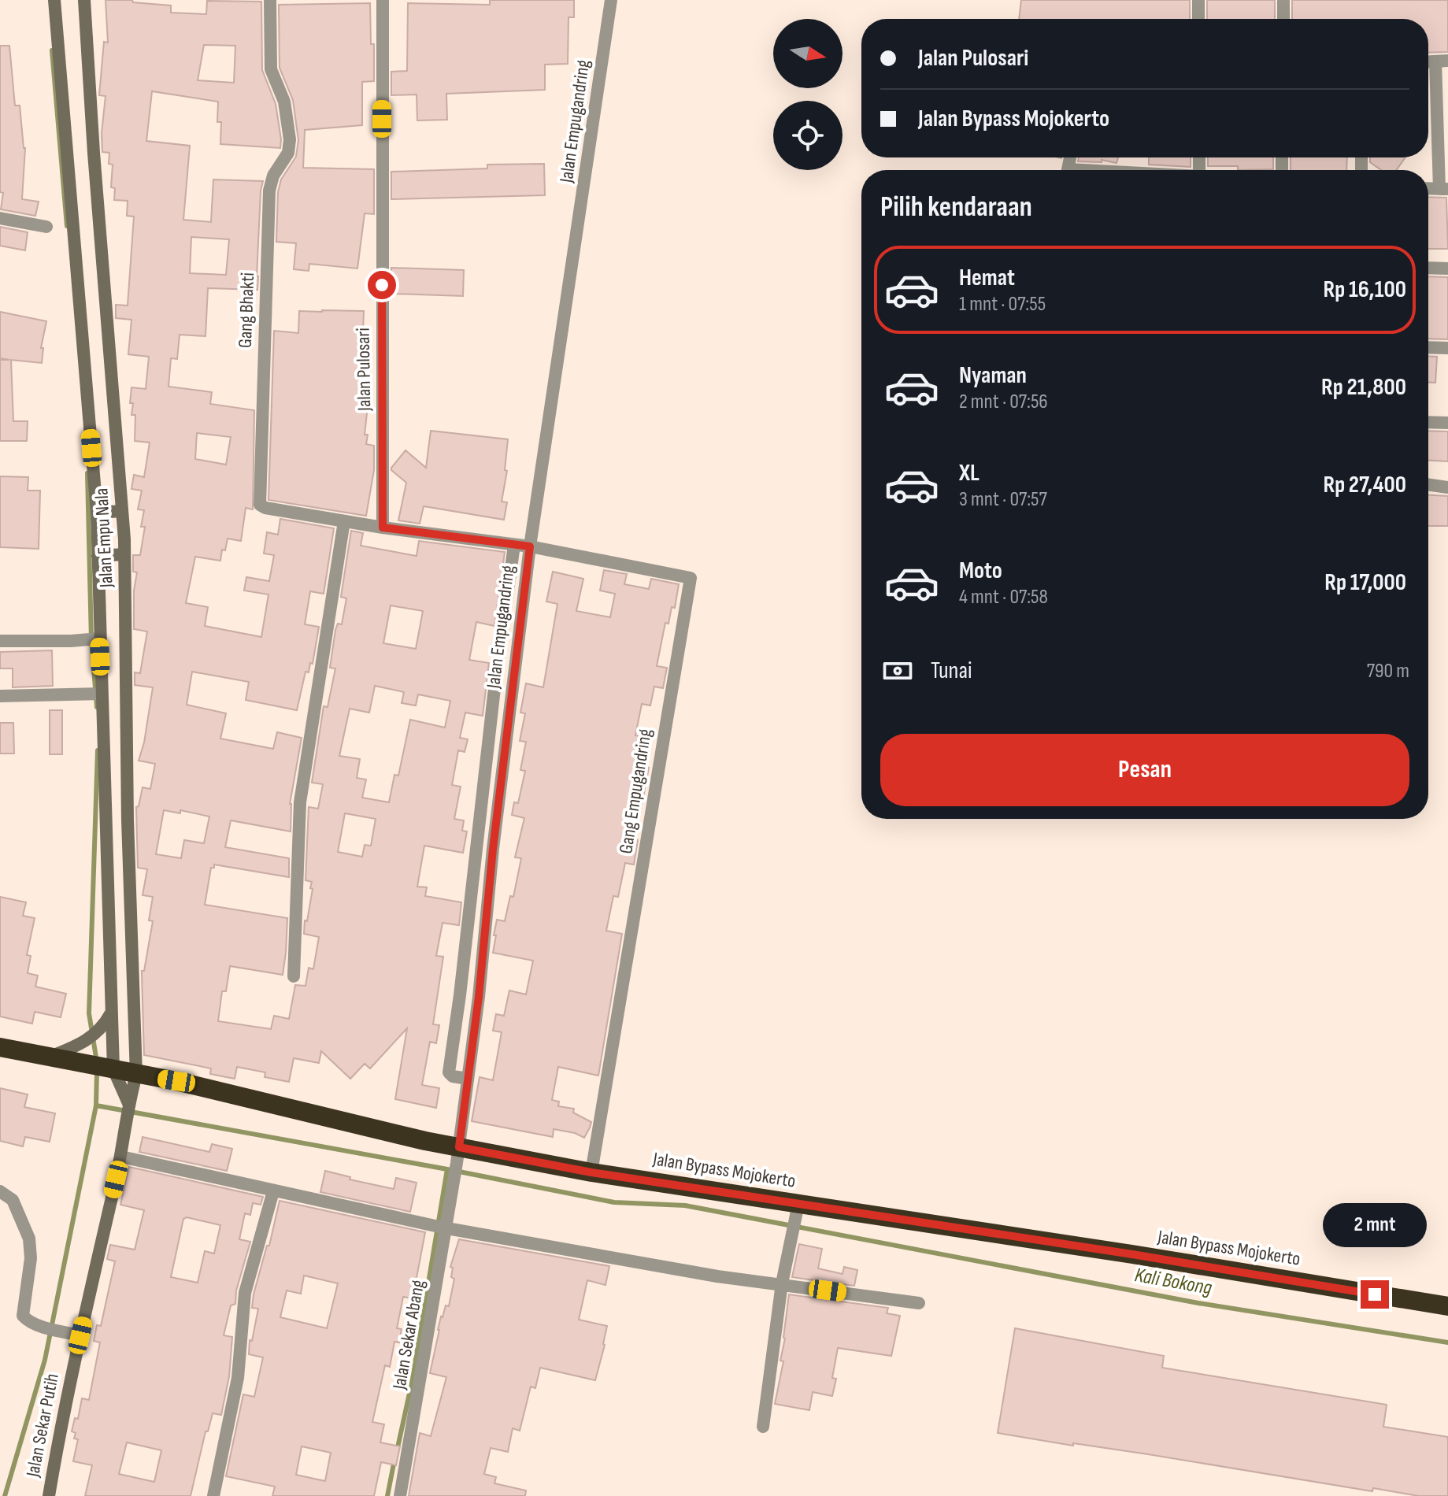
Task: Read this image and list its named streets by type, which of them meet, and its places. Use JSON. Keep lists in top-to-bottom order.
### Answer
{
  "streets": {
    "highway": ["Jalan Bypass Mojokerto"],
    "main road": ["Jalan Empu Nala", "Jalan Sekar Putih"],
    "street": [
      "Jalan Empugandring",
      "Gang Bhakti",
      "Jalan Pulosari",
      "Gang Empugandring",
      "Jalan Sekar Abang"
    ]
  },
  "crossings": [
    ["Jalan Empugandring", "Gang Empugandring"],
    ["Jalan Empugandring", "Jalan Bypass Mojokerto"],
    ["Jalan Empugandring", "Jalan Sekar Abang"],
    ["Gang Bhakti", "Jalan Pulosari"],
    ["Jalan Empu Nala", "Jalan Bypass Mojokerto"],
    ["Jalan Empu Nala", "Jalan Sekar Putih"],
    ["Gang Empugandring", "Jalan Bypass Mojokerto"],
    ["Jalan Bypass Mojokerto", "Jalan Sekar Putih"]
  ],
  "water": ["Kali Bokong"],
  "north": "right",
  "page": {
    "banner": ["Jalan Pulosari", "Jalan Bypass Mojokerto"],
    "heading": "Pilih kendaraan",
    "list": [
      {
        "name": "Hemat",
        "note": "1 mnt · 07:55",
        "value": "Rp 16,100"
      },
      {
        "name": "Nyaman",
        "note": "2 mnt · 07:56",
        "value": "Rp 21,800"
      },
      {
        "name": "XL",
        "note": "3 mnt · 07:57",
        "value": "Rp 27,400"
      },
      {
        "name": "Moto",
        "note": "4 mnt · 07:58",
        "value": "Rp 17,000"
      }
    ],
    "pay": ["Tunai", "790 m"],
    "buttons": "Pesan",
    "bubble": "2 mnt"
  }
}
